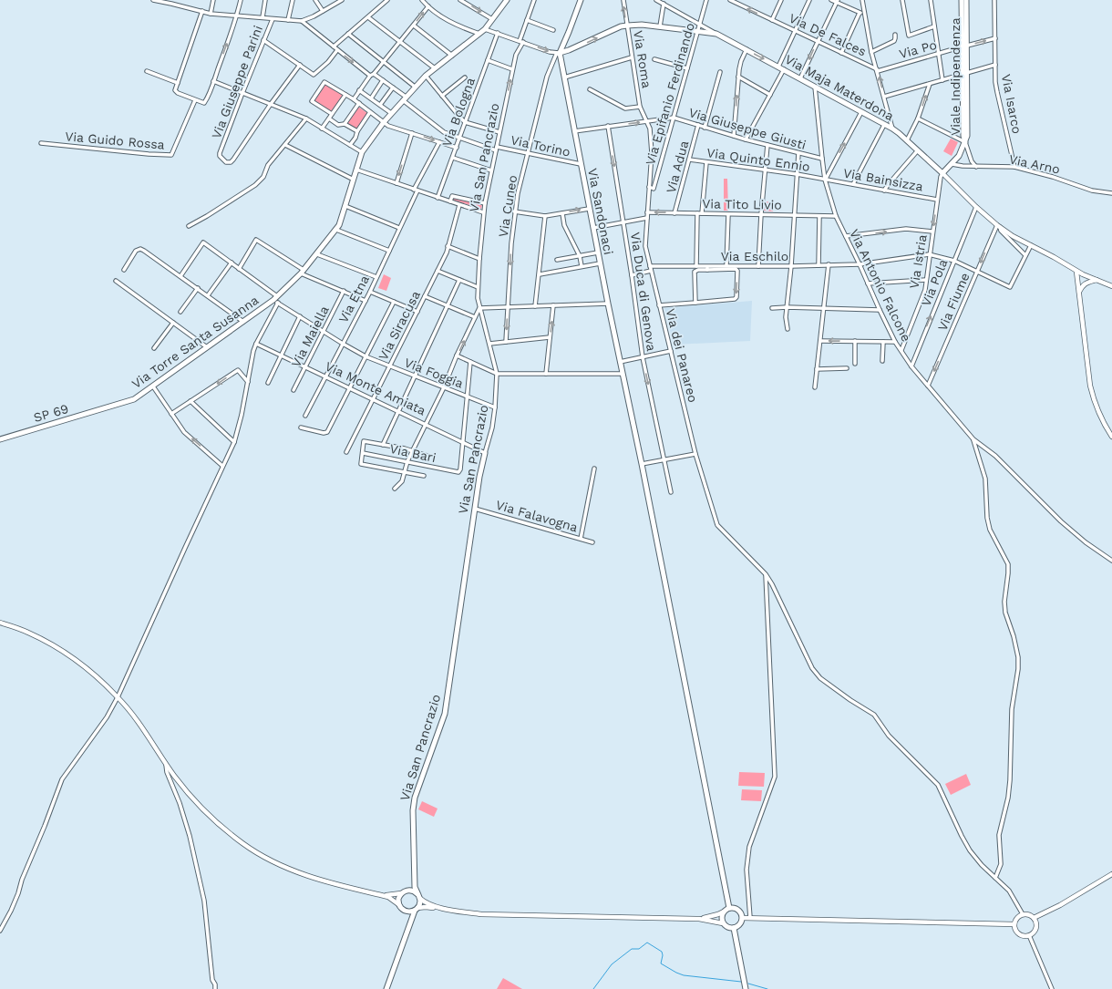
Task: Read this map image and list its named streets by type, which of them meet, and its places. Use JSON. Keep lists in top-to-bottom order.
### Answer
{
  "streets": {
    "main road": [
      "Viale Indipendenza",
      "Via Maja Materdona",
      "Via San Pancrazio",
      "Via Sandonaci",
      "Via Torre Santa Susanna",
      "SP 69"
    ],
    "street": [
      "Via De Falces",
      "Via Po",
      "Via Roma",
      "Via Giuseppe Parini",
      "Via Epifanio Ferdinando",
      "Via Isarco",
      "Via Bologna",
      "Via Giuseppe Giusti",
      "Via Guido Rossa",
      "Via Torino",
      "Via Quinto Ennio",
      "Via Arno",
      "Via Adua",
      "Via Bainsizza",
      "Via Tito Livio",
      "Via Cuneo",
      "Via Eschilo",
      "Via Istria",
      "Via Pola",
      "Via Antonio Falcone",
      "Via Duca di Genova",
      "Via Etna",
      "Via Fiume",
      "Via Siracusa",
      "Via Maiella",
      "Via dei Panareo",
      "Via Foggia",
      "Via Monte Amiata",
      "Via Bari",
      "Via Falavogna"
    ]
  },
  "crossings": [
    ["Via De Falces", "Via Po"],
    ["Via Po", "Viale Indipendenza"],
    ["Via Po", "Via Isarco"],
    ["Via Roma", "Via Maja Materdona"],
    ["Via Roma", "Via Giuseppe Giusti"],
    ["Via Roma", "Via dei Panareo"],
    ["Via Maja Materdona", "Via Epifanio Ferdinando"],
    ["Via Maja Materdona", "Via Istria"],
    ["Via Maja Materdona", "Via Antonio Falcone"],
    ["Via Epifanio Ferdinando", "Via Giuseppe Giusti"],
    ["Via Epifanio Ferdinando", "Via dei Panareo"],
    ["Via Isarco", "Via Arno"],
    ["Via Bologna", "Via Torino"],
    ["Via Giuseppe Giusti", "Via Adua"],
    ["Via Giuseppe Giusti", "Via Sandonaci"],
    ["Via Giuseppe Giusti", "Via Antonio Falcone"],
    ["Via Giuseppe Giusti", "Via Duca di Genova"],
    ["Via Giuseppe Giusti", "Via dei Panareo"],
    ["Via Torino", "Via San Pancrazio"],
    ["Via Torino", "Via Cuneo"],
    ["Via Torino", "Via Sandonaci"],
    ["Via San Pancrazio", "Via Foggia"],
    ["Via San Pancrazio", "Via Monte Amiata"],
    ["Via San Pancrazio", "Via Falavogna"],
    ["Via Quinto Ennio", "Via Adua"],
    ["Via Quinto Ennio", "Via Bainsizza"],
    ["Via Quinto Ennio", "Via Antonio Falcone"],
    ["Via Adua", "Via Tito Livio"],
    ["Via Bainsizza", "Via Istria"],
    ["Via Bainsizza", "Via Antonio Falcone"],
    ["Via Tito Livio", "Via Antonio Falcone"],
    ["Via Tito Livio", "Via dei Panareo"],
    ["Via Cuneo", "Via Sandonaci"],
    ["Via Eschilo", "Via Istria"],
    ["Via Eschilo", "Via Antonio Falcone"],
    ["Via Eschilo", "Via dei Panareo"],
    ["Via Istria", "Via Antonio Falcone"],
    ["Via Pola", "Via Antonio Falcone"],
    ["Via Antonio Falcone", "Via Fiume"],
    ["Via Etna", "Via Foggia"],
    ["Via Etna", "Via Monte Amiata"],
    ["Via Siracusa", "Via Foggia"],
    ["Via Siracusa", "Via Monte Amiata"],
    ["Via Maiella", "Via Foggia"],
    ["Via Maiella", "Via Monte Amiata"],
    ["Via Torre Santa Susanna", "Via Foggia"],
    ["Via Torre Santa Susanna", "SP 69"],
    ["Via Monte Amiata", "Via Bari"]
  ],
  "one_way": [
    "Via Cuneo",
    "Via Pola",
    "Via Duca di Genova",
    "Via Fiume"
  ]
}
